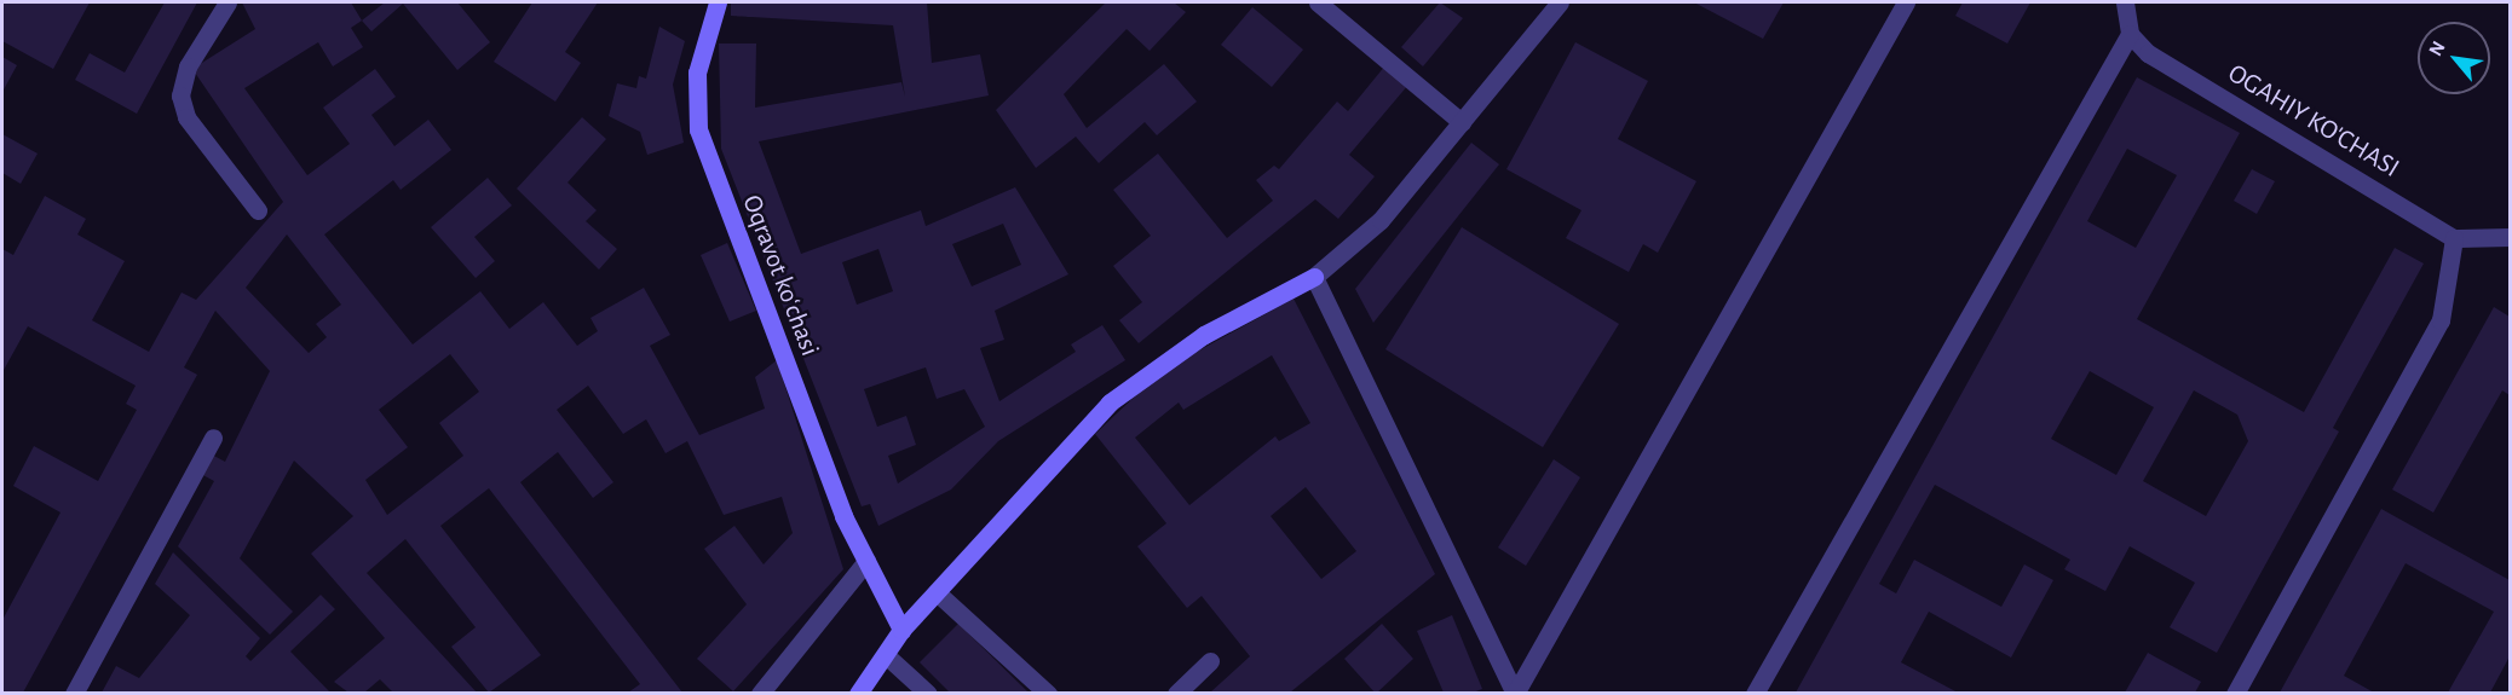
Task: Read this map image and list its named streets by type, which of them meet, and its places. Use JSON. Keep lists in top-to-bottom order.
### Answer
{
  "streets": {
    "street": ["OGAHIY KO'CHASI", "Oqravot koʻchasi"]
  },
  "north": "top left"
}
